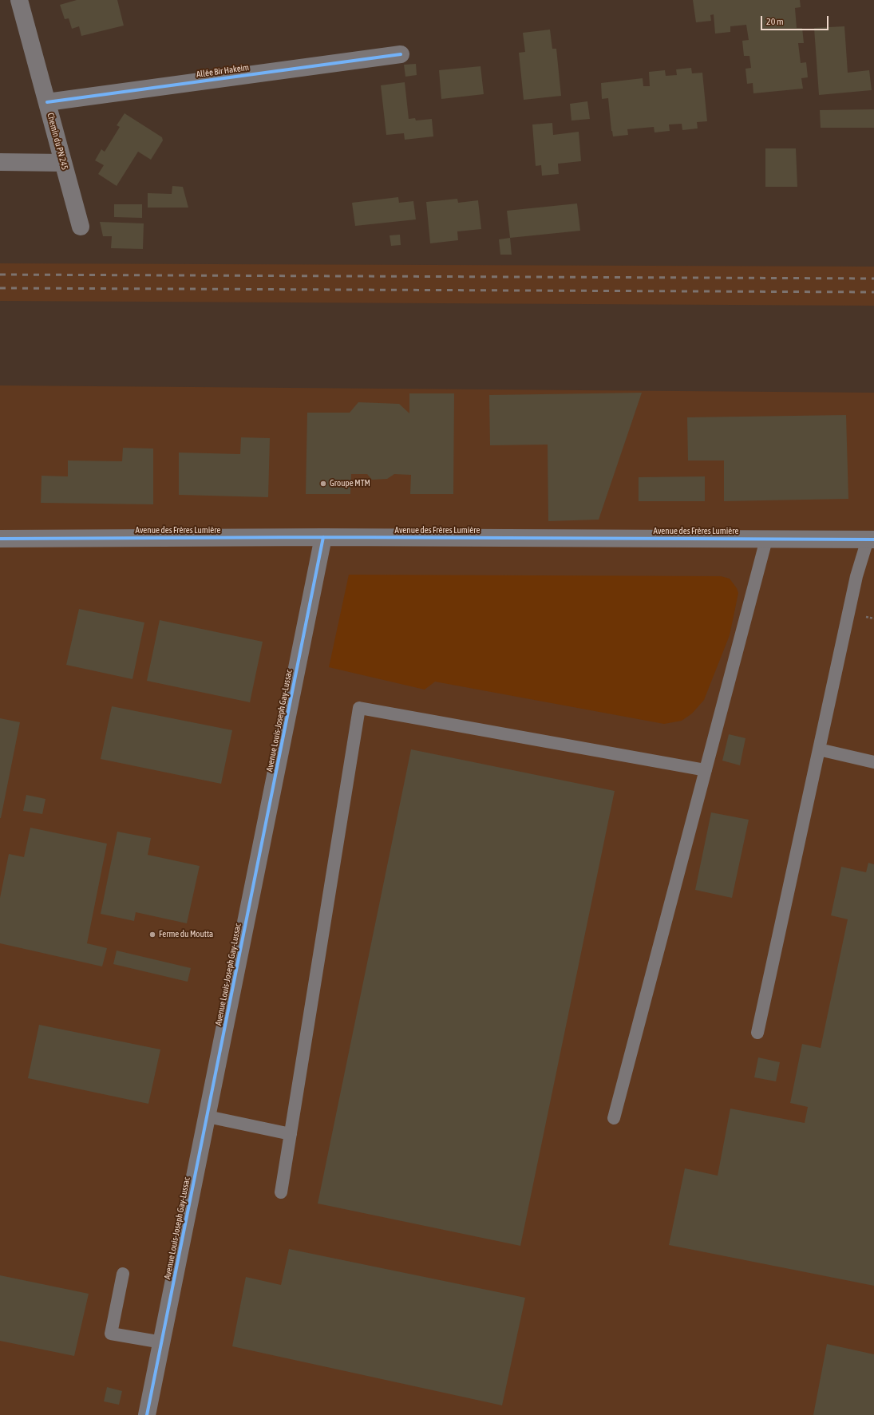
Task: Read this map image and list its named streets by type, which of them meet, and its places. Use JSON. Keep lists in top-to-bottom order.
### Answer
{
  "streets": {
    "street": [
      "Allée Bir Hakeim",
      "Chemin du PN 245",
      "Avenue des Frères Lumière",
      "Avenue Louis-Joseph Gay-Lussac"
    ]
  },
  "crossings": [
    ["Allée Bir Hakeim", "Chemin du PN 245"],
    ["Avenue des Frères Lumière", "Avenue Louis-Joseph Gay-Lussac"]
  ],
  "places": ["Groupe MTM", "Ferme du Moutta"],
  "scale_bar": "20 m"
}
